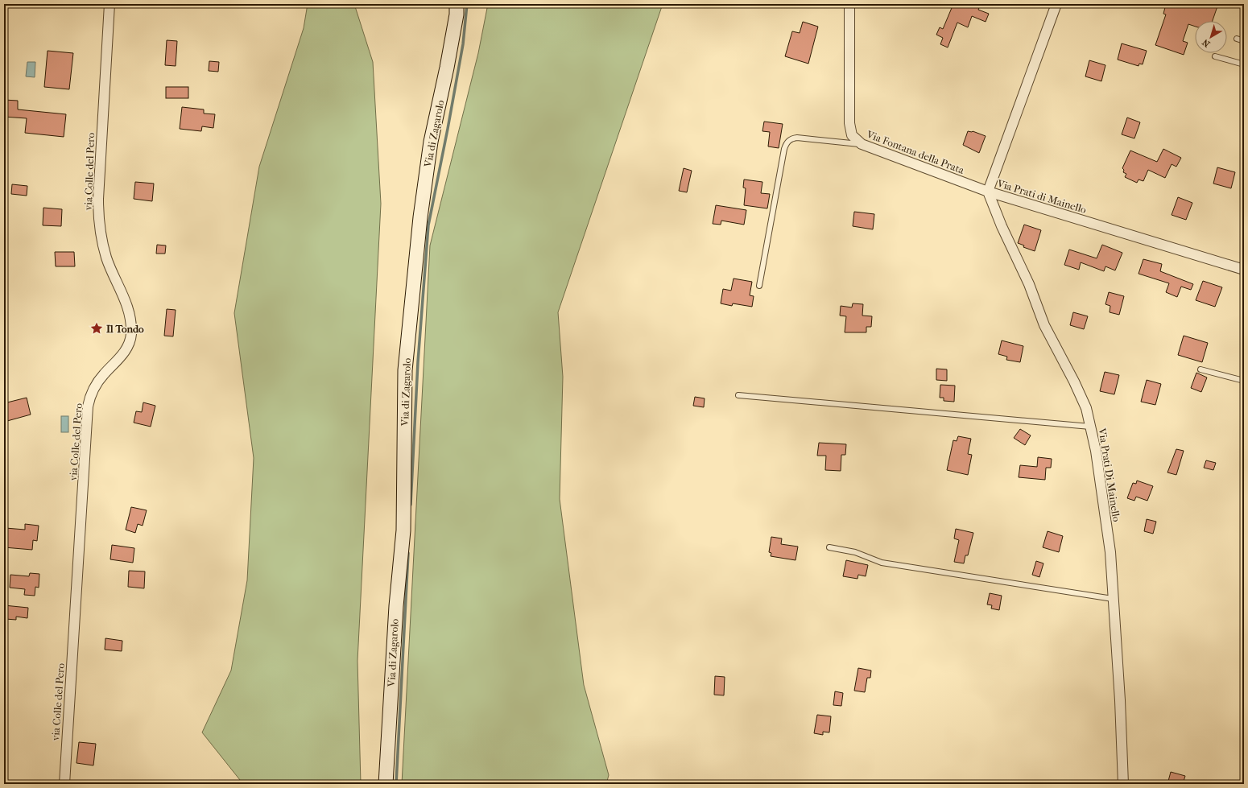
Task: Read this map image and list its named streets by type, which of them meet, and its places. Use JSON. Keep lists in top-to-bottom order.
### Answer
{
  "streets": {
    "main road": ["Via di Zagarolo"],
    "street": [
      "Via Fontana della Prata",
      "via Colle del Pero",
      "Via Prati di Mainello",
      "Via Prati Di Mainello"
    ]
  },
  "crossings": [
    ["Via Fontana della Prata", "Via Prati di Mainello"],
    ["Via Fontana della Prata", "Via Prati Di Mainello"],
    ["Via Prati di Mainello", "Via Prati Di Mainello"]
  ],
  "places": {
    "place": ["Il Tondo"]
  },
  "north": "bottom left"
}
